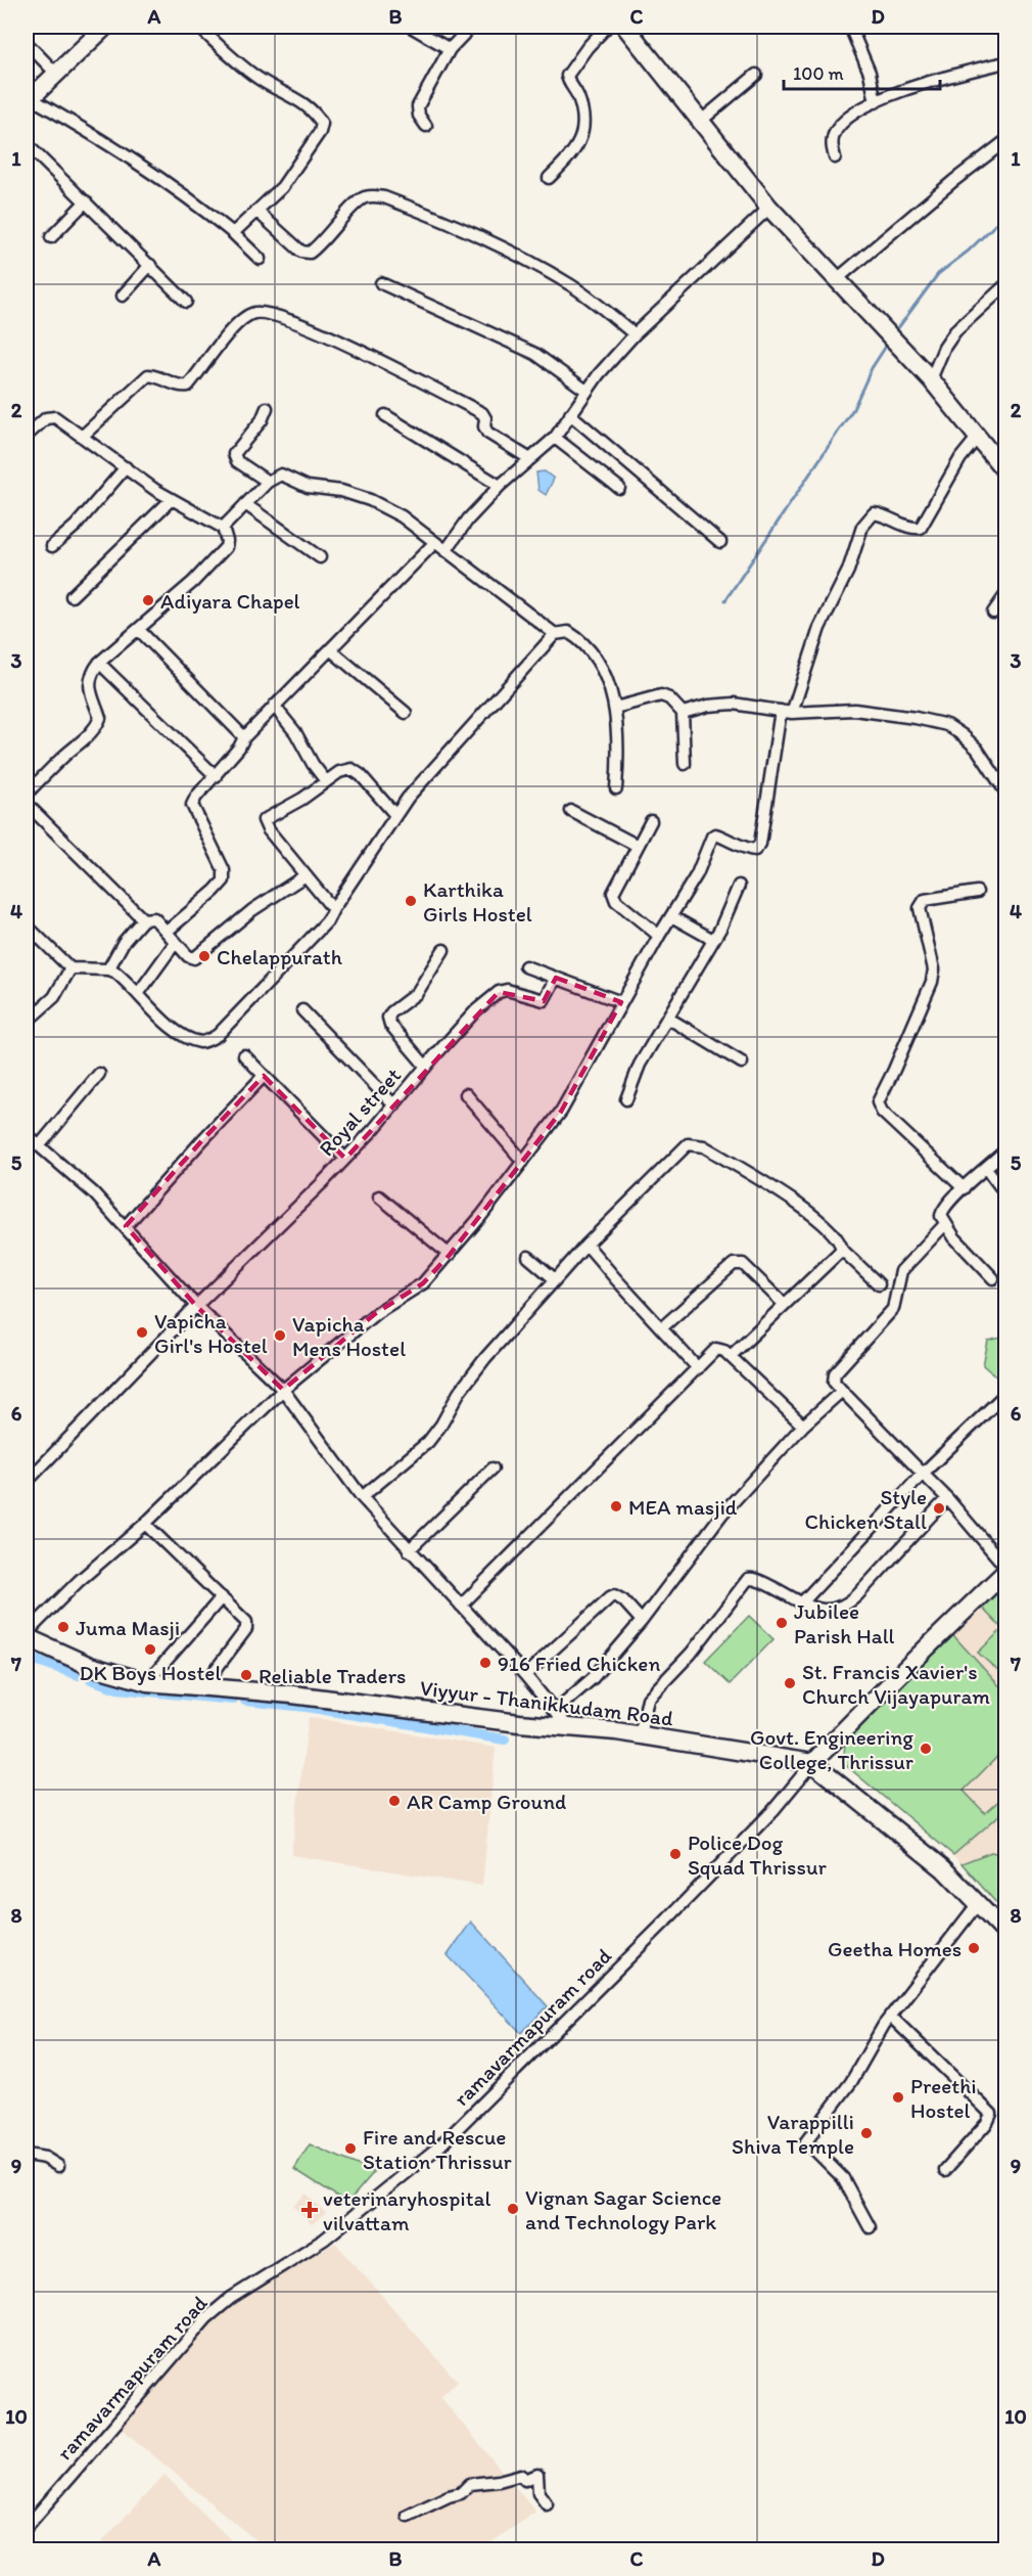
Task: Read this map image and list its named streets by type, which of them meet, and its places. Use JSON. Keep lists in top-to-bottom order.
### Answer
{
  "streets": {
    "main road": ["Viyyur - Thanikkudam Road"],
    "street": ["Royal street", "ramavarmapuram road"]
  },
  "crossings": [
    ["Viyyur - Thanikkudam Road", "ramavarmapuram road"]
  ],
  "places": {
    "other": [
      "Adiyara Chapel",
      "Karthika Girls Hostel",
      "Chelappurath",
      "Vapicha Girl's Hostel",
      "Vapicha Mens Hostel",
      "MEA masjid",
      "Style Chicken Stall",
      "Jubilee Parish Hall",
      "Juma Masji",
      "DK Boys Hostel",
      "916 Fried Chicken",
      "Reliable Traders",
      "St. Francis Xavier's Church Vijayapuram",
      "Govt. Engineering College, Thrissur",
      "AR Camp Ground",
      "Police Dog Squad Thrissur",
      "Geetha Homes",
      "Preethi Hostel",
      "Varappilli Shiva Temple",
      "Fire and Rescue Station Thrissur",
      "Vignan Sagar Science and Technology Park"
    ],
    "health": ["veterinaryhospital vilvattam"]
  },
  "scale_bar": "100 m",
  "grid": {
    "columns": [
      "A",
      "B",
      "C",
      "D"
    ],
    "rows": [
      "1",
      "2",
      "3",
      "4",
      "5",
      "6",
      "7",
      "8",
      "9",
      "10"
    ]
  }
}
